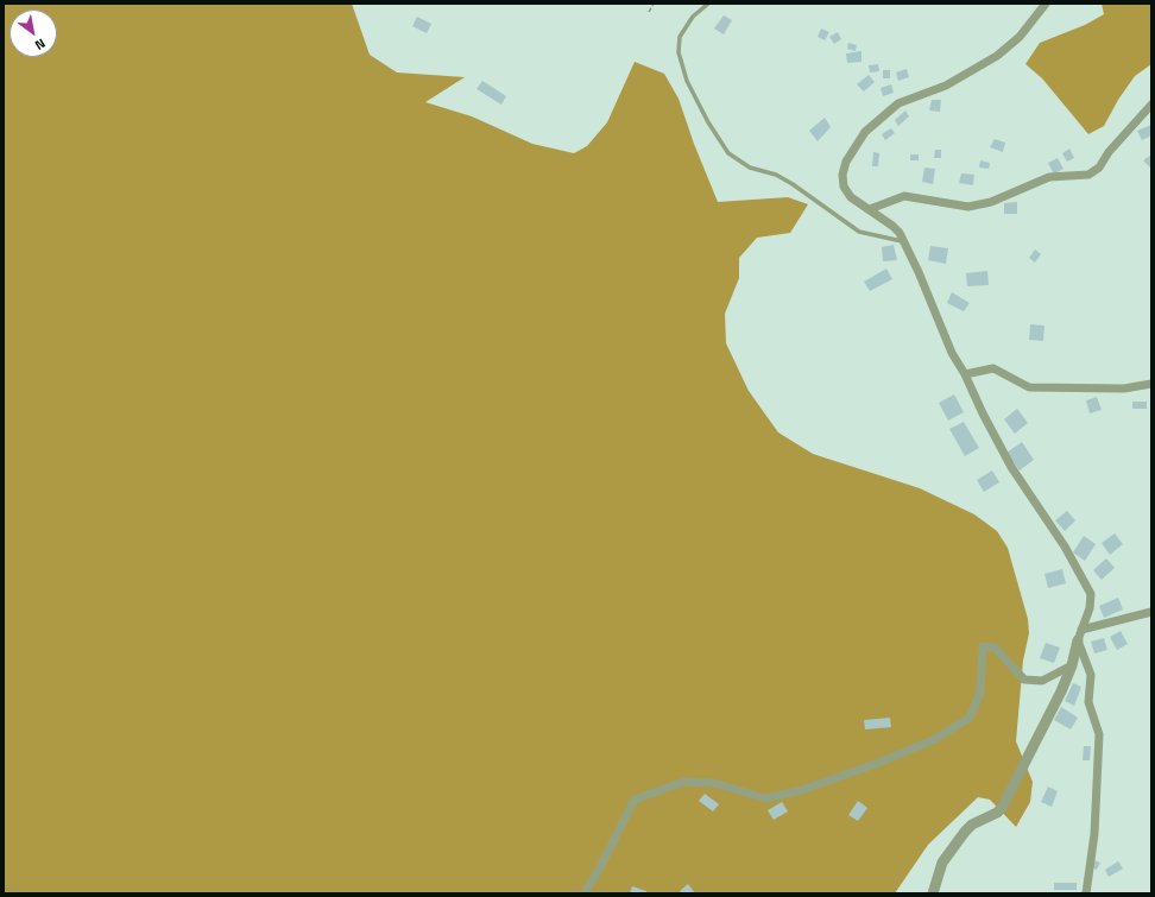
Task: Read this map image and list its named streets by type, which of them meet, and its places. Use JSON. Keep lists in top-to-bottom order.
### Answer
{
  "north": "bottom right"
}
